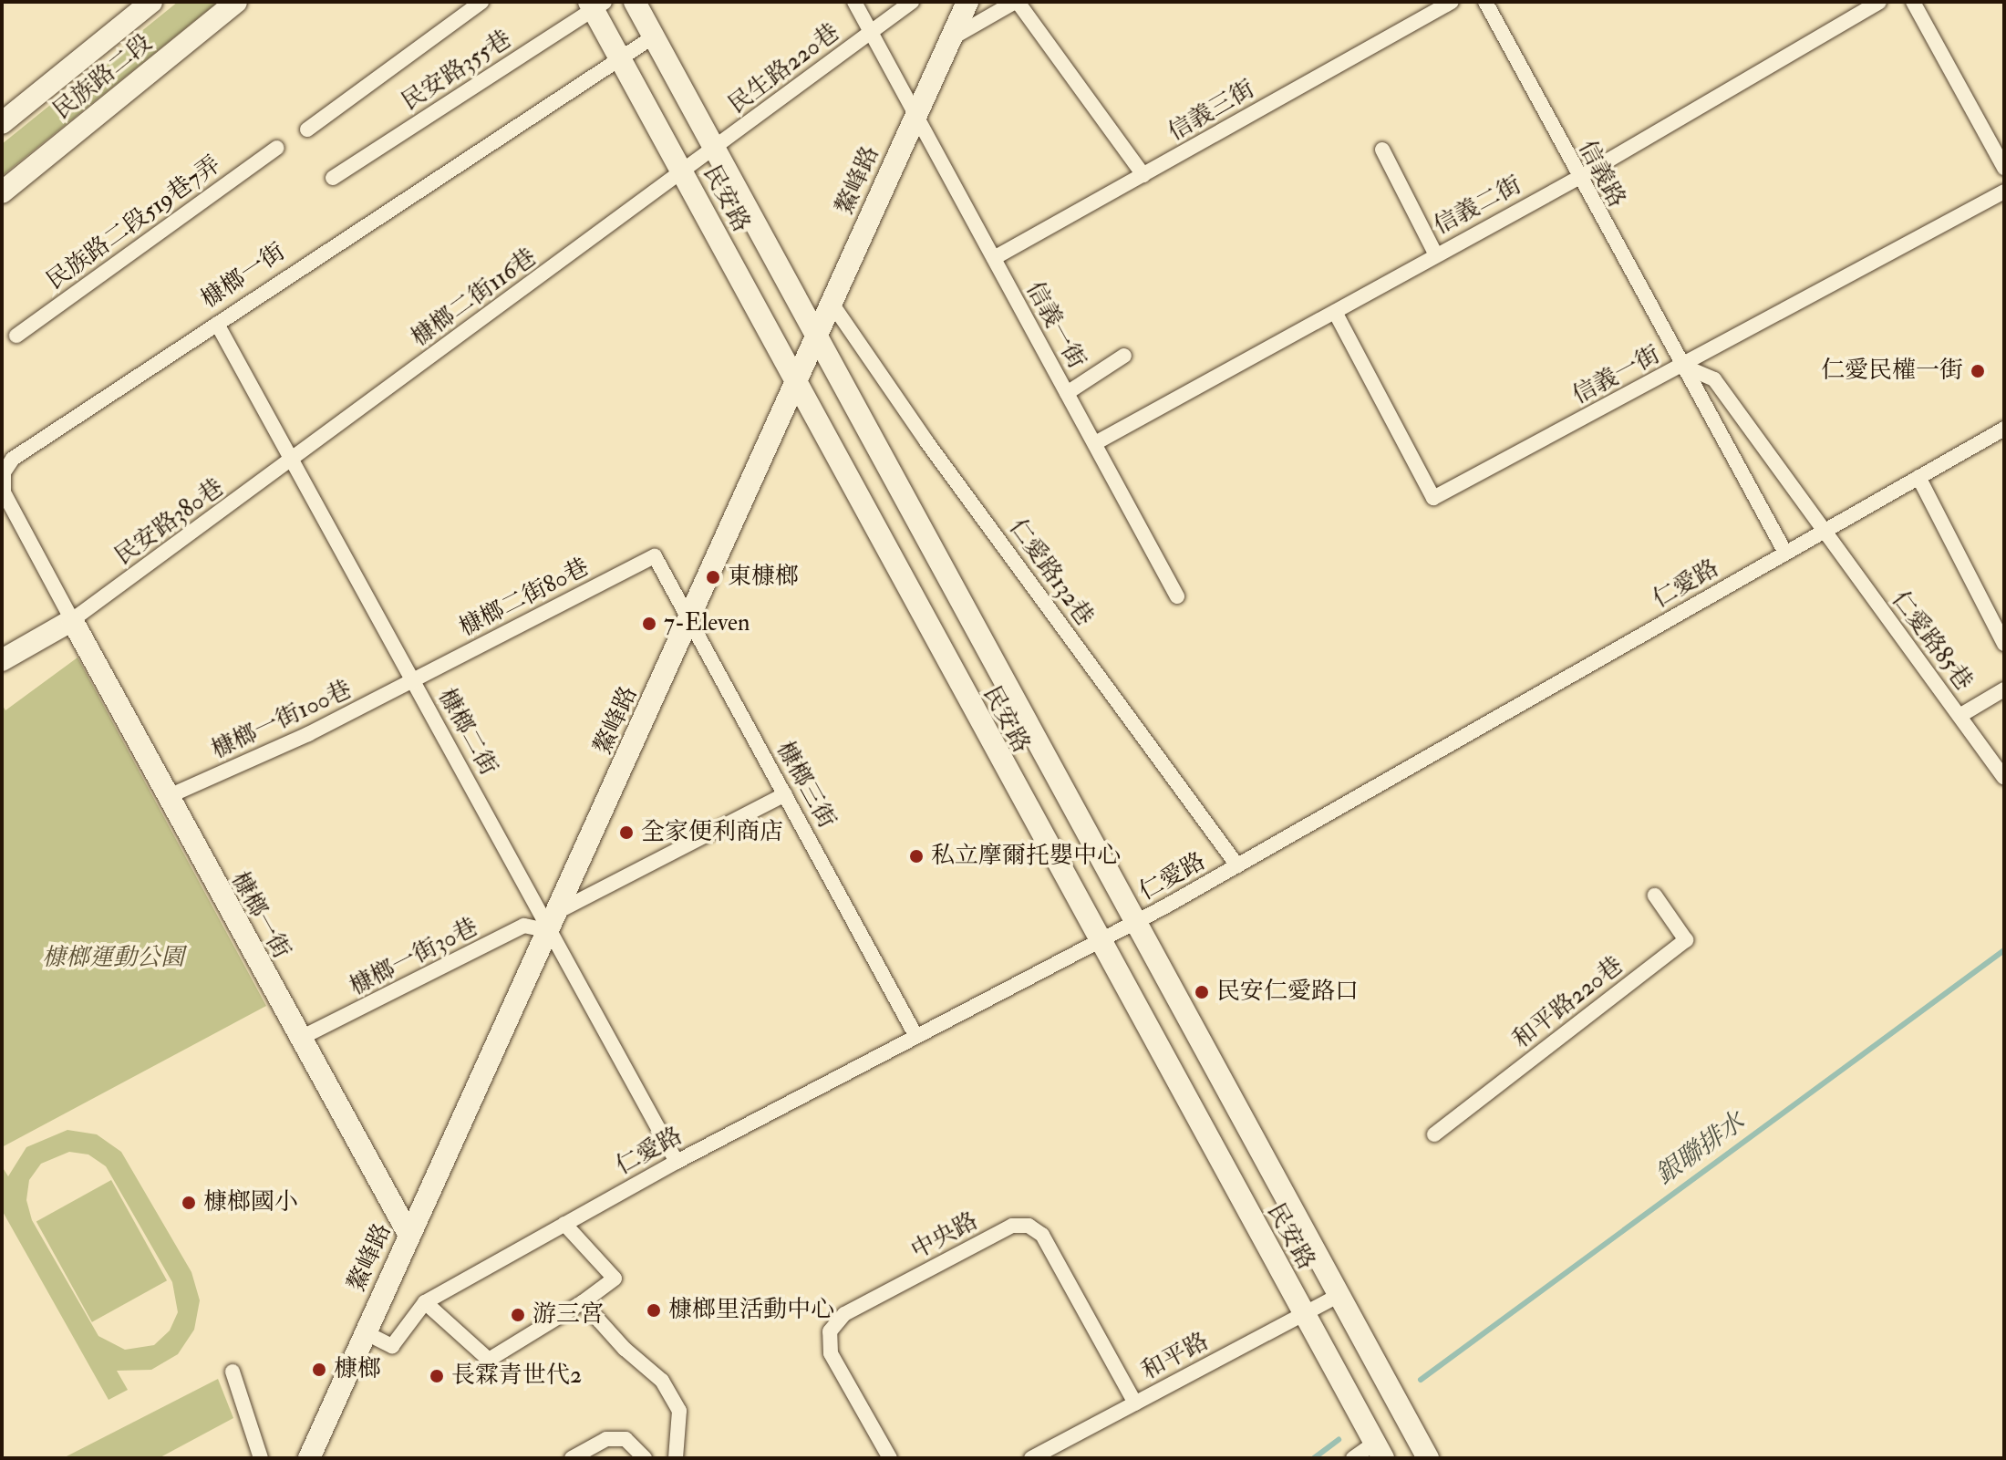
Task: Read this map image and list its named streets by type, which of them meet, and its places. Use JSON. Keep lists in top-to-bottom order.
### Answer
{
  "streets": {
    "street": [
      "民生路220巷",
      "民安路355巷",
      "民族路二段",
      "信義三街",
      "信義路",
      "鰲峰路",
      "民安路",
      "信義二街",
      "民族路二段519巷7弄",
      "槺榔一街",
      "槺榔二街116巷",
      "信義一街",
      "民安路380巷",
      "仁愛路132巷",
      "仁愛路",
      "槺榔二街80巷",
      "仁愛路85巷",
      "槺榔一街100巷",
      "槺榔二街",
      "槺榔三街",
      "槺榔一街30巷",
      "和平路220巷",
      "中央路",
      "和平路"
    ]
  },
  "crossings": [
    ["民生路220巷", "民安路"],
    ["民生路220巷", "槺榔二街116巷"],
    ["民生路220巷", "信義一街"],
    ["民安路355巷", "民安路"],
    ["信義三街", "信義一街"],
    ["信義路", "信義二街"],
    ["信義路", "信義一街"],
    ["信義路", "仁愛路"],
    ["鰲峰路", "民安路"],
    ["鰲峰路", "槺榔一街"],
    ["鰲峰路", "信義一街"],
    ["鰲峰路", "仁愛路132巷"],
    ["鰲峰路", "仁愛路"],
    ["鰲峰路", "槺榔二街"],
    ["鰲峰路", "槺榔三街"],
    ["鰲峰路", "槺榔一街30巷"],
    ["民安路", "槺榔一街"],
    ["民安路", "槺榔二街116巷"],
    ["民安路", "仁愛路"],
    ["民安路", "和平路"],
    ["信義二街", "信義一街"],
    ["槺榔一街", "民安路380巷"],
    ["槺榔一街", "槺榔一街100巷"],
    ["槺榔一街", "槺榔二街"],
    ["槺榔一街", "槺榔一街30巷"],
    ["槺榔二街116巷", "民安路380巷"],
    ["槺榔二街116巷", "槺榔二街"],
    ["民安路380巷", "槺榔二街"],
    ["仁愛路132巷", "仁愛路"],
    ["仁愛路", "仁愛路85巷"],
    ["仁愛路", "槺榔二街"],
    ["仁愛路", "槺榔三街"],
    ["槺榔二街80巷", "槺榔一街100巷"],
    ["槺榔二街80巷", "槺榔二街"],
    ["槺榔二街80巷", "槺榔三街"],
    ["槺榔一街100巷", "槺榔二街"],
    ["槺榔二街", "槺榔一街30巷"],
    ["中央路", "和平路"]
  ],
  "water": ["銀聯排水"],
  "parks": ["槺榔運動公園"],
  "places": [
    "仁愛民權一街",
    "東槺榔",
    "7-Eleven",
    "全家便利商店",
    "私立摩爾托嬰中心",
    "民安仁愛路口",
    "槺榔國小",
    "槺榔里活動中心",
    "游三宮",
    "槺榔",
    "長霖青世代2"
  ]
}
